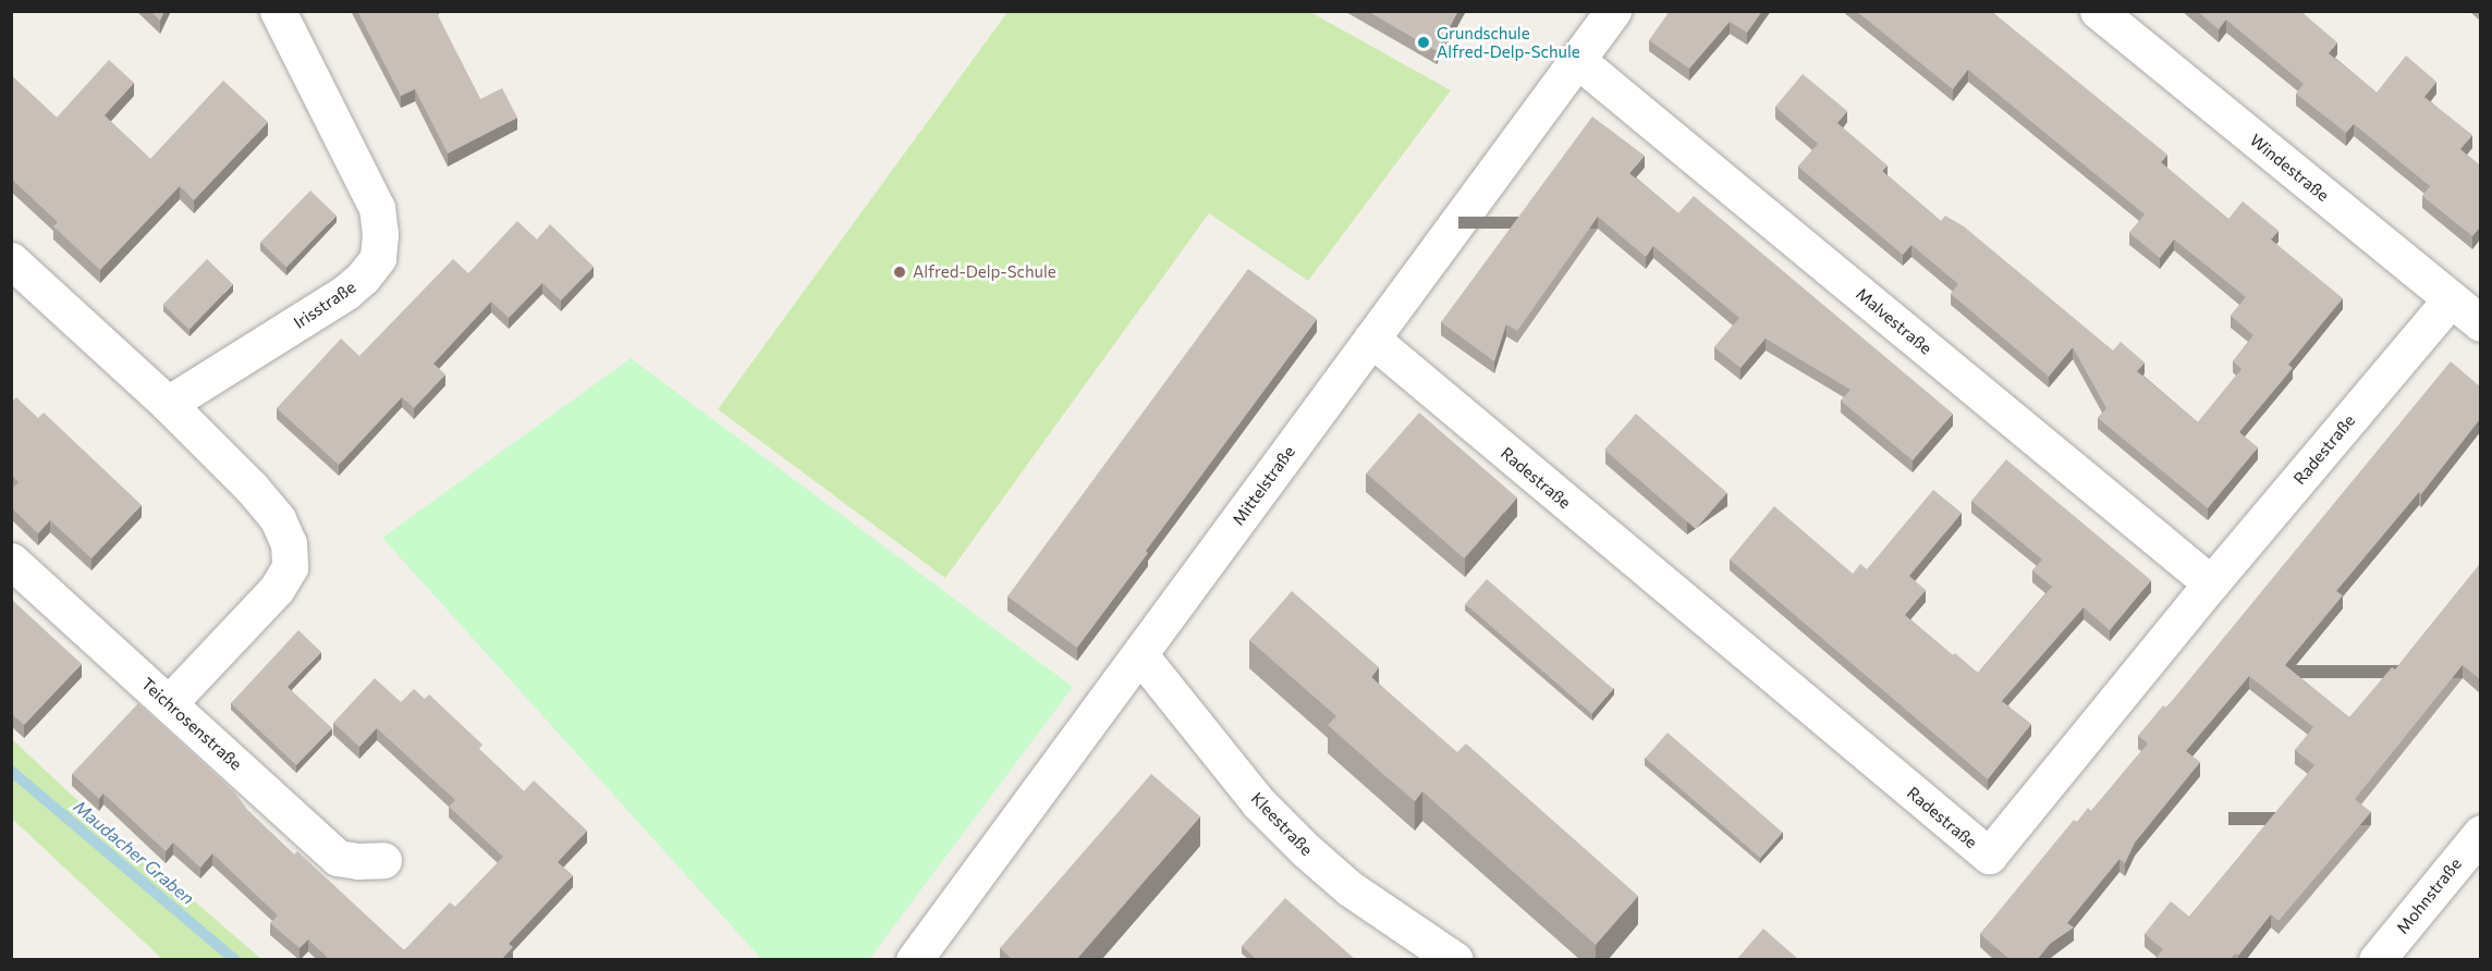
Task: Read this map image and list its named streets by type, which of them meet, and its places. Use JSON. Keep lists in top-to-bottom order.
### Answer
{
  "streets": {
    "street": [
      "Windestraße",
      "Irisstraße",
      "Malvestraße",
      "Radestraße",
      "Mittelstraße",
      "Teichrosenstraße",
      "Kleestraße",
      "Mohnstraße"
    ]
  },
  "crossings": [
    ["Windestraße", "Radestraße"],
    ["Malvestraße", "Radestraße"],
    ["Malvestraße", "Mittelstraße"],
    ["Radestraße", "Mittelstraße"],
    ["Mittelstraße", "Kleestraße"]
  ],
  "water": ["Maudacher Graben"],
  "places": ["Grundschule Alfred-Delp-Schule", "Alfred-Delp-Schule"]
}
